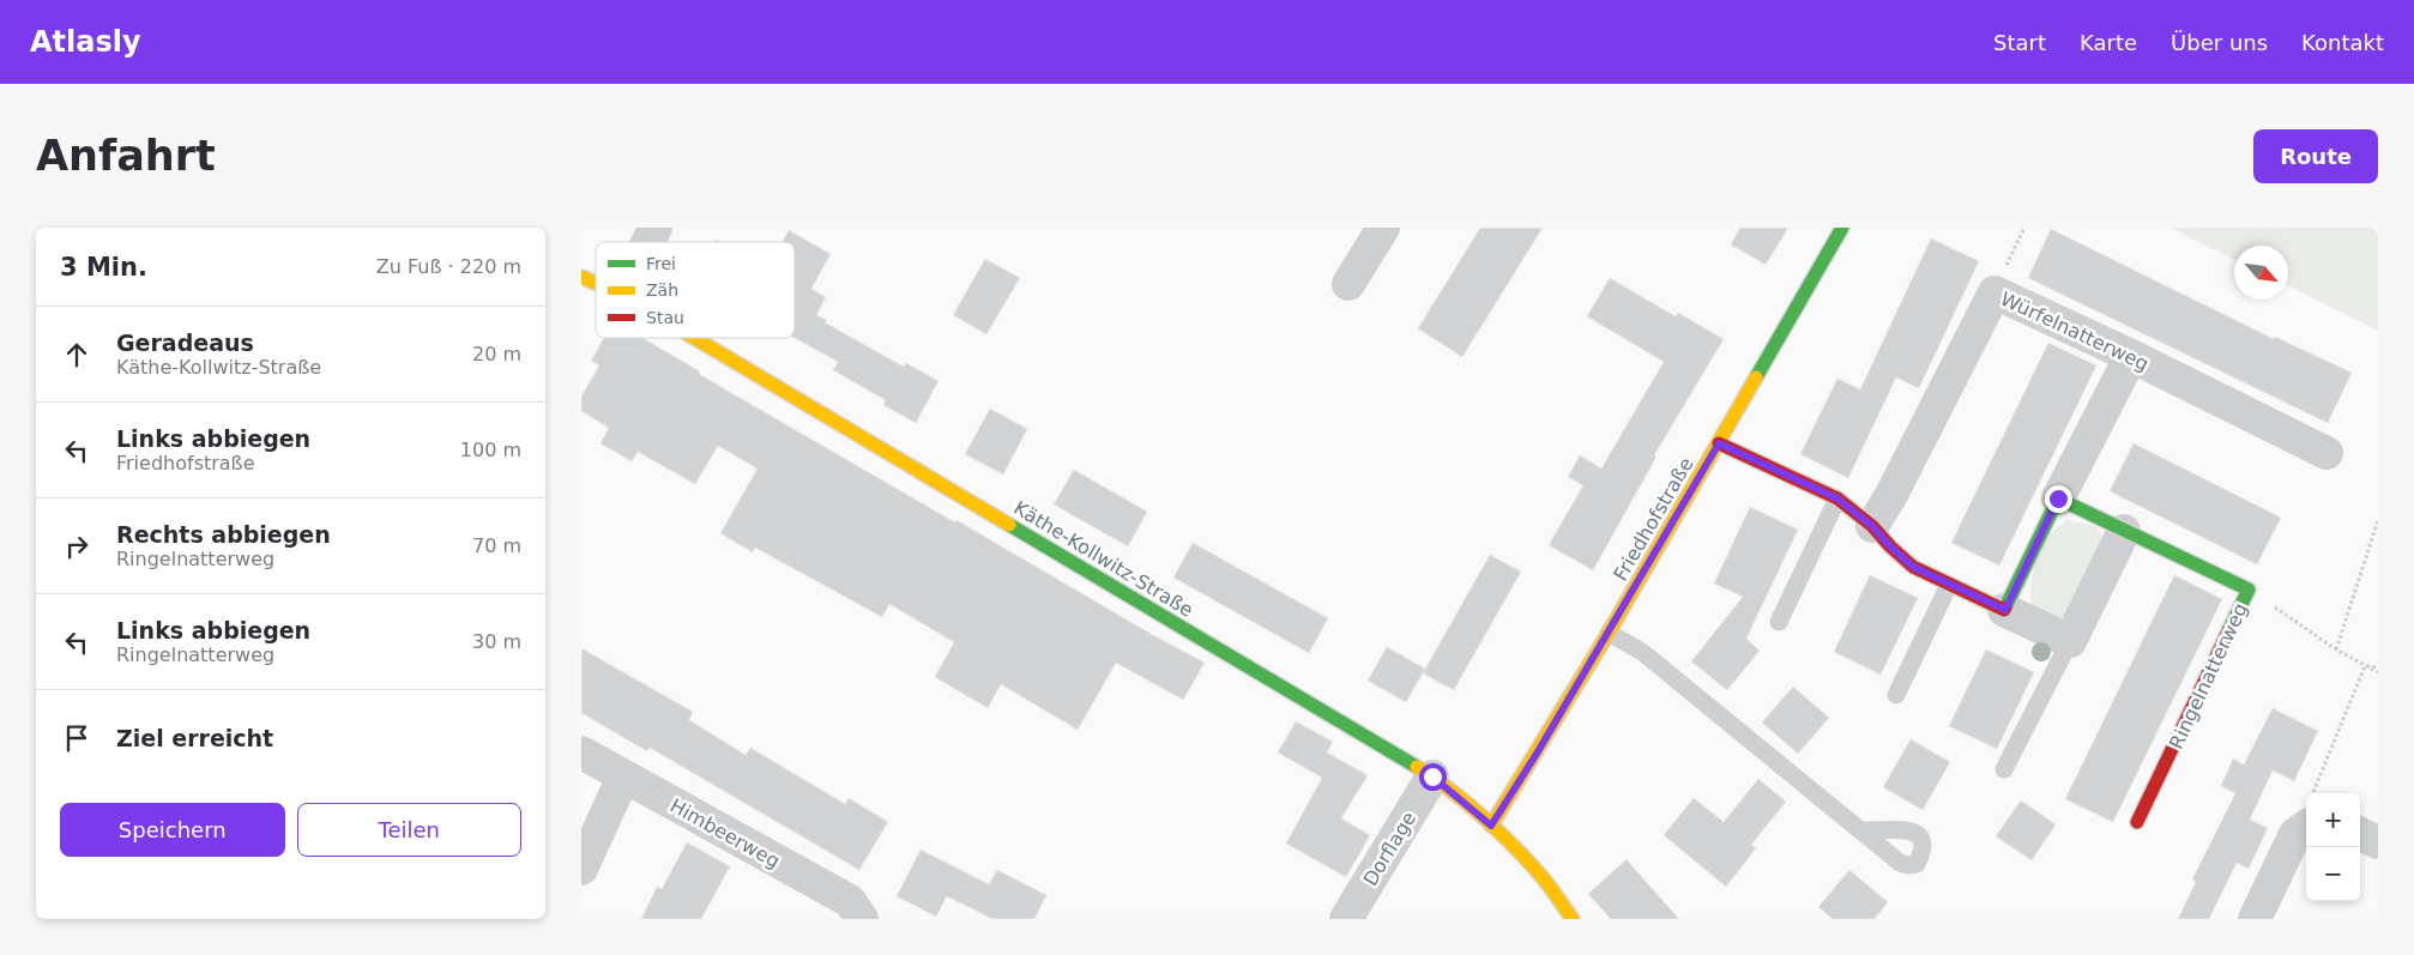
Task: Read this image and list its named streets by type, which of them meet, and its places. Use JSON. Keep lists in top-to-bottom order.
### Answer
{
  "streets": {
    "street": [
      "Würfelnatterweg",
      "Friedhofstraße",
      "Käthe-Kollwitz-Straße",
      "Ringelnatterweg",
      "Himbeerweg",
      "Dorflage"
    ]
  },
  "crossings": [
    ["Friedhofstraße", "Käthe-Kollwitz-Straße"],
    ["Käthe-Kollwitz-Straße", "Dorflage"]
  ],
  "legend": ["Frei", "Zäh", "Stau"],
  "north": "bottom right",
  "page": {
    "header": "Atlasly",
    "nav": [
      "Start",
      "Karte",
      "Über uns",
      "Kontakt"
    ],
    "buttons": [
      "Route",
      ["Speichern", "Teilen"]
    ],
    "title": "Anfahrt",
    "heading": ["3 Min.", "Zu Fuß · 220 m"],
    "list": [
      ["Geradeaus", "Käthe-Kollwitz-Straße", "20 m"],
      ["Links abbiegen", "Friedhofstraße", "100 m"],
      ["Rechts abbiegen", "Ringelnatterweg", "70 m"],
      ["Links abbiegen", "Ringelnatterweg", "30 m"],
      "Ziel erreicht"
    ],
    "map_buttons": ["+", "−"]
  }
}
